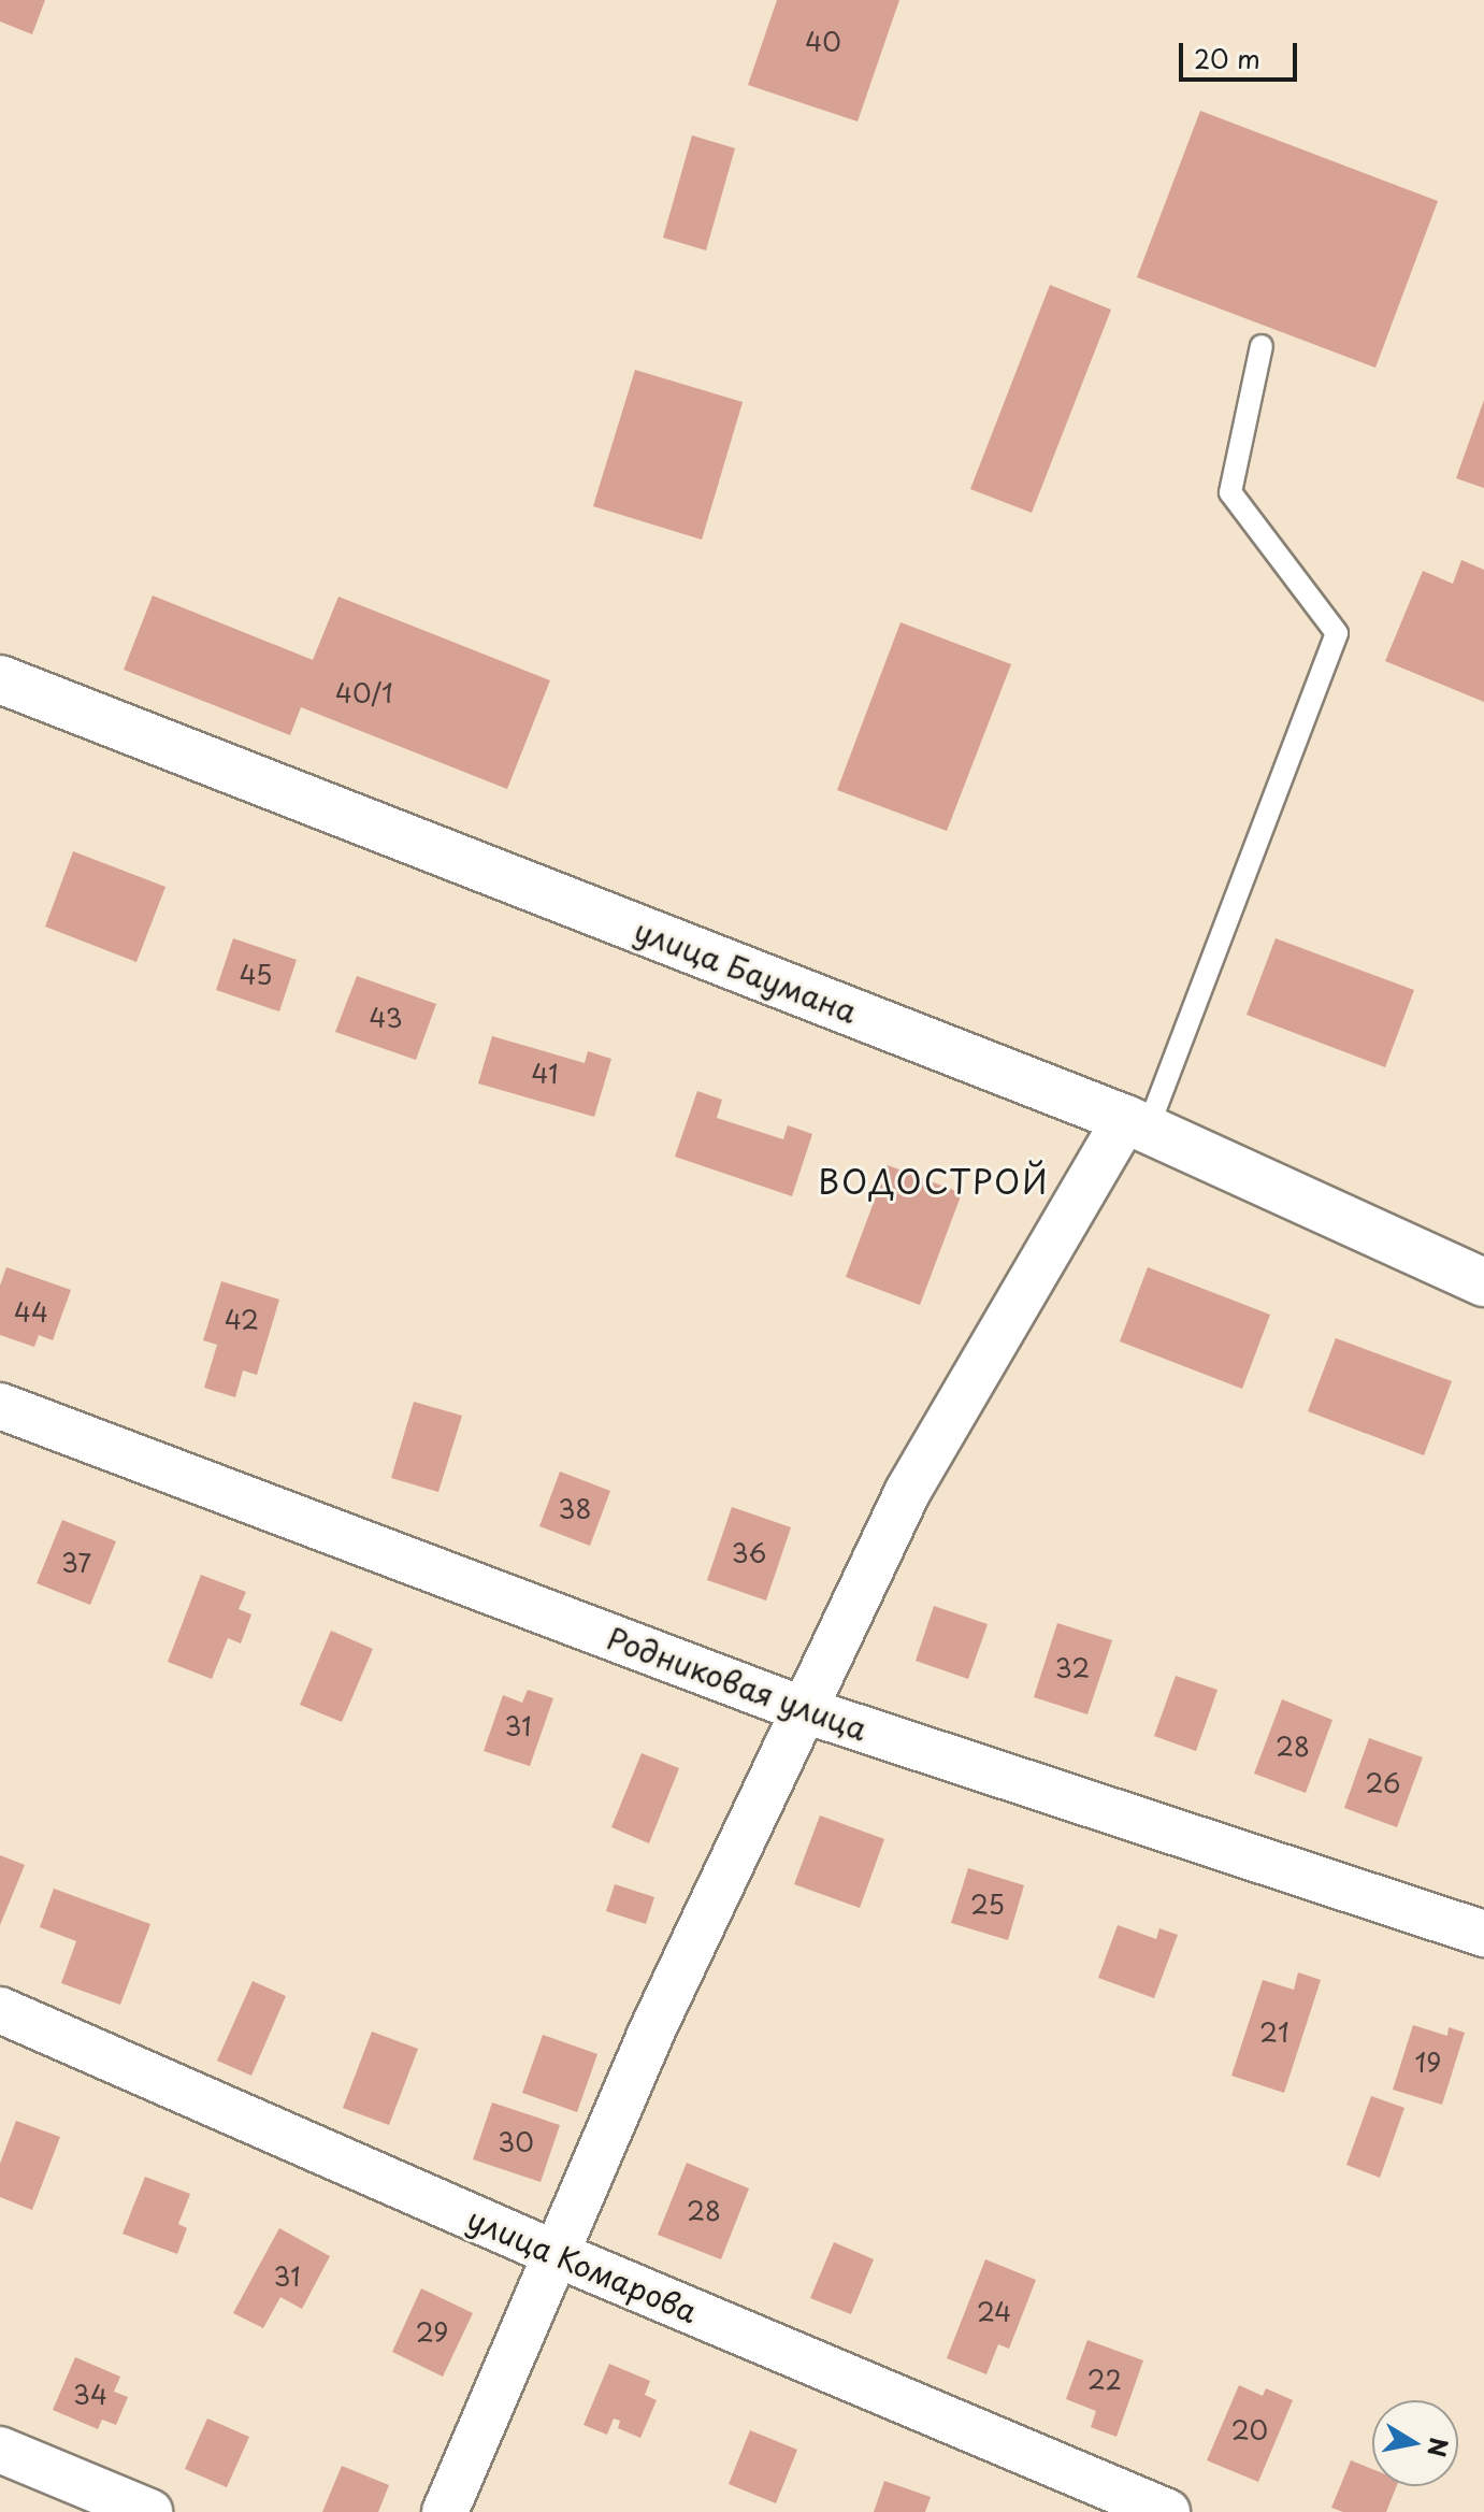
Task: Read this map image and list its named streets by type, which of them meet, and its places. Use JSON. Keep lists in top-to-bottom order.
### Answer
{
  "streets": {
    "street": ["улица Баумана", "Родниковая улица", "улица Комарова"]
  },
  "districts": ["ВОДОСТРОЙ"],
  "house_numbers": [
    "40",
    "40/1",
    "45",
    "43",
    "41",
    "44",
    "42",
    "38",
    "36",
    "37",
    "32",
    "31",
    "28",
    "26",
    "25",
    "21",
    "19",
    "30",
    "28",
    "31",
    "24",
    "29",
    "22",
    "34",
    "20"
  ],
  "scale_bar": "20 m",
  "north": "right"
}
